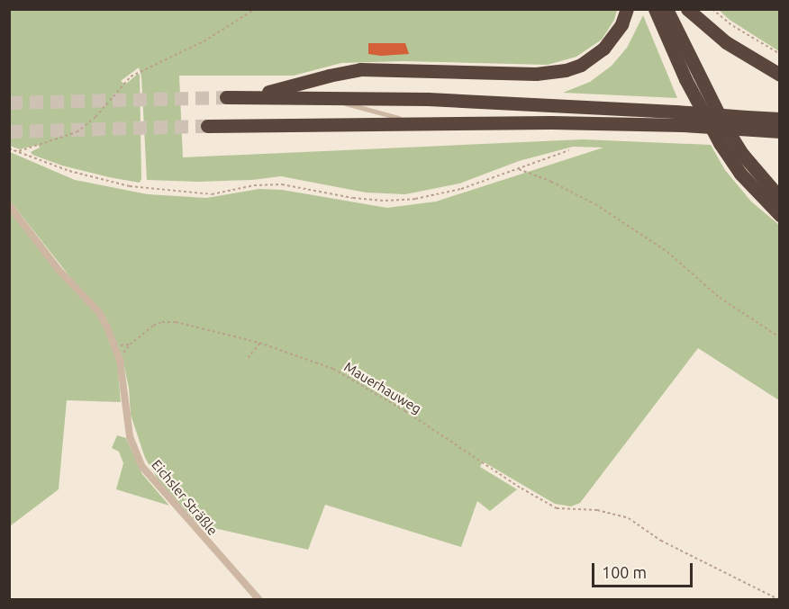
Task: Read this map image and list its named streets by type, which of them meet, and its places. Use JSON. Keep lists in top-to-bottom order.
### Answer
{
  "streets": {
    "street": ["Eichsler Sträßle"],
    "path": ["Mauerhauweg"]
  },
  "crossings": [
    ["Mauerhauweg", "Eichsler Sträßle"]
  ],
  "scale_bar": "100 m"
}
